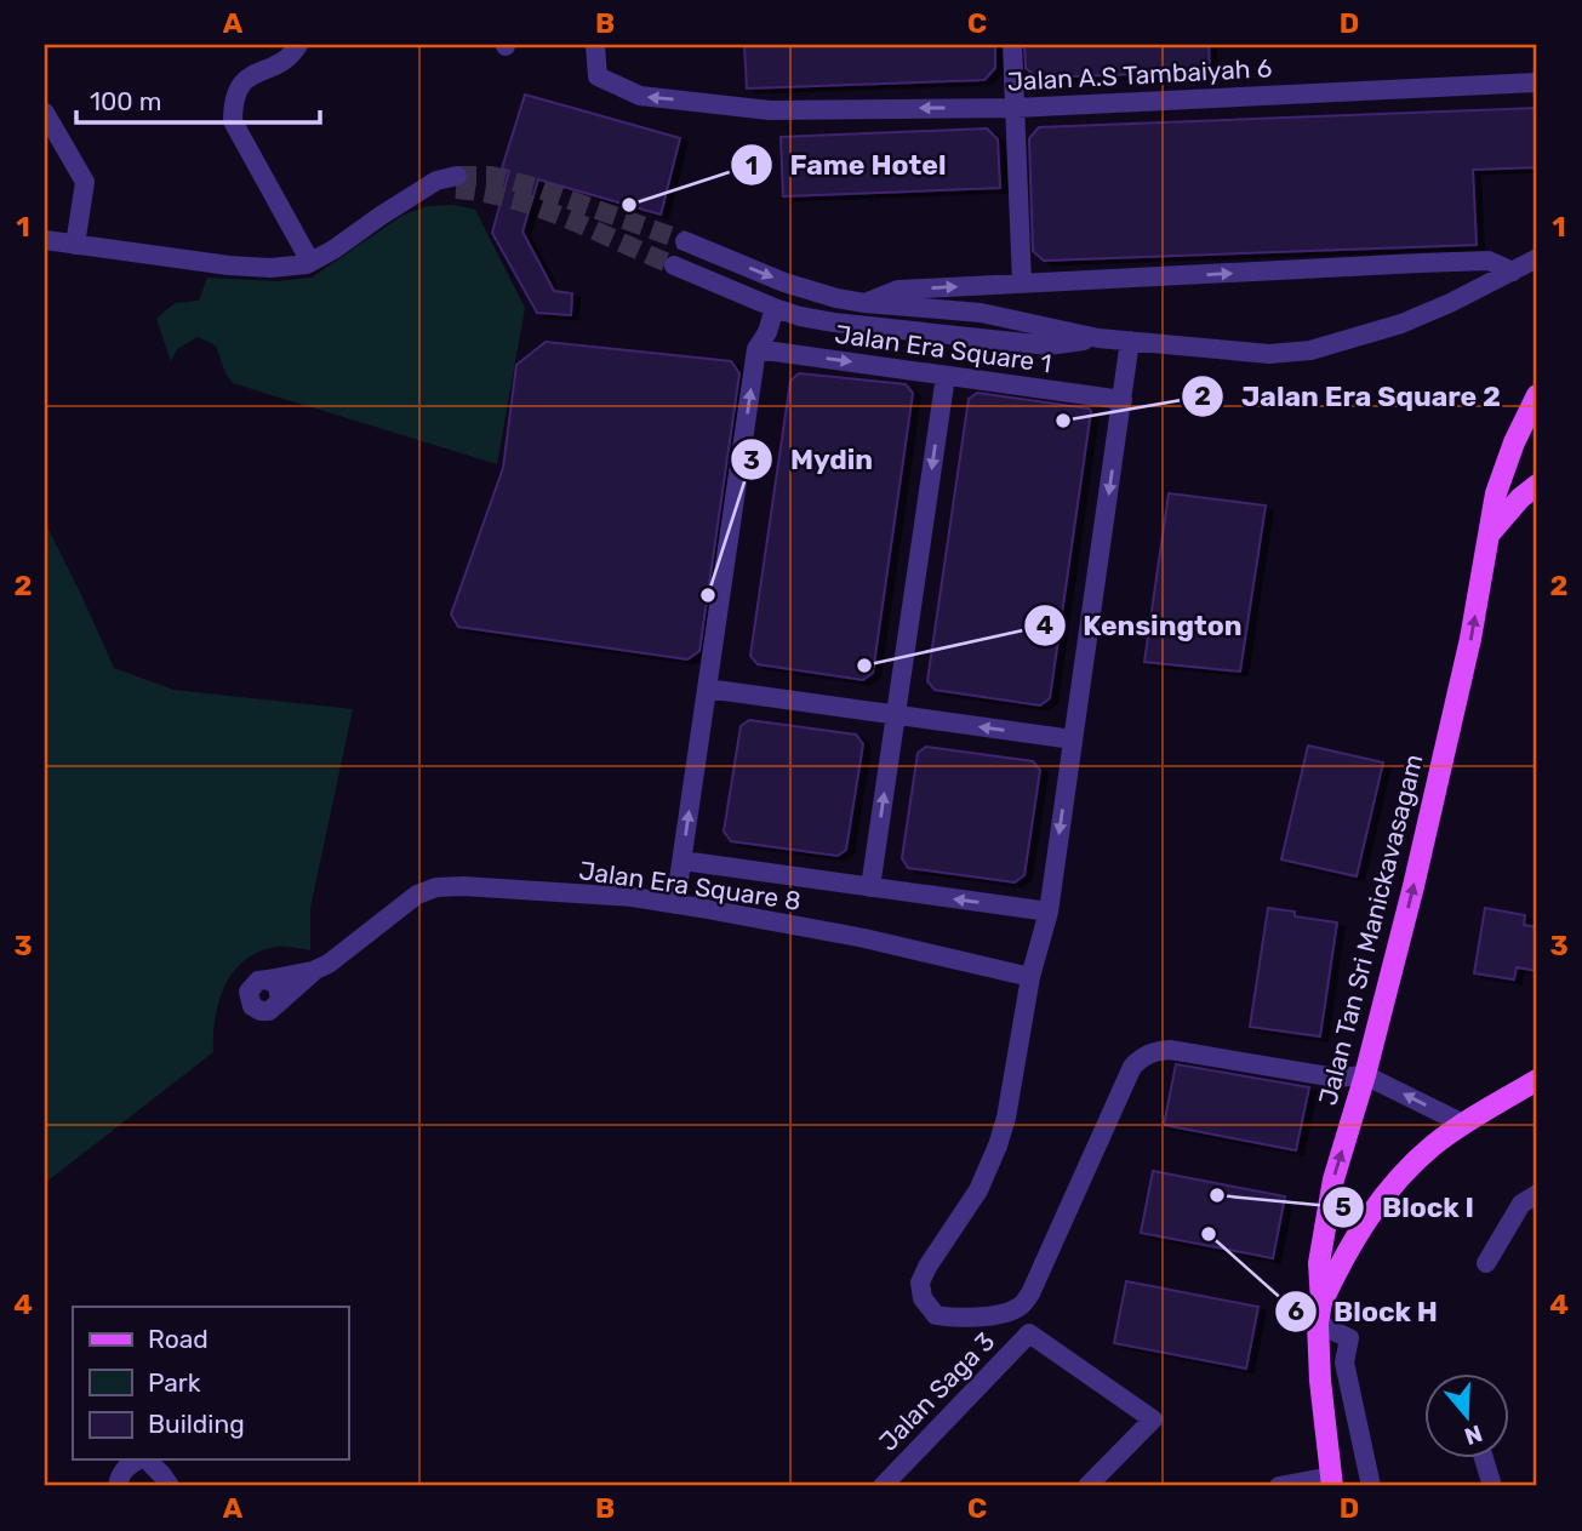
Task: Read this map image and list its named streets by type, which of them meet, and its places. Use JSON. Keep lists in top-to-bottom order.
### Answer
{
  "streets": {
    "main road": ["Jalan Tan Sri Manickavasagam"],
    "street": [
      "Jalan A.S Tambaiyah 6",
      "Jalan Era Square 1",
      "Jalan Era Square 8",
      "Jalan Saga 3"
    ]
  },
  "one_way": ["Jalan A.S Tambaiyah 6", "Jalan Tan Sri Manickavasagam"],
  "places": [
    "Fame Hotel",
    "Jalan Era Square 2",
    "Mydin",
    "Kensington",
    "Block I",
    "Block H"
  ],
  "legend": ["Road", "Park", "Building"],
  "scale_bar": "100 m",
  "north": "bottom",
  "grid": {
    "columns": [
      "A",
      "B",
      "C",
      "D"
    ],
    "rows": [
      "1",
      "2",
      "3",
      "4"
    ]
  }
}
